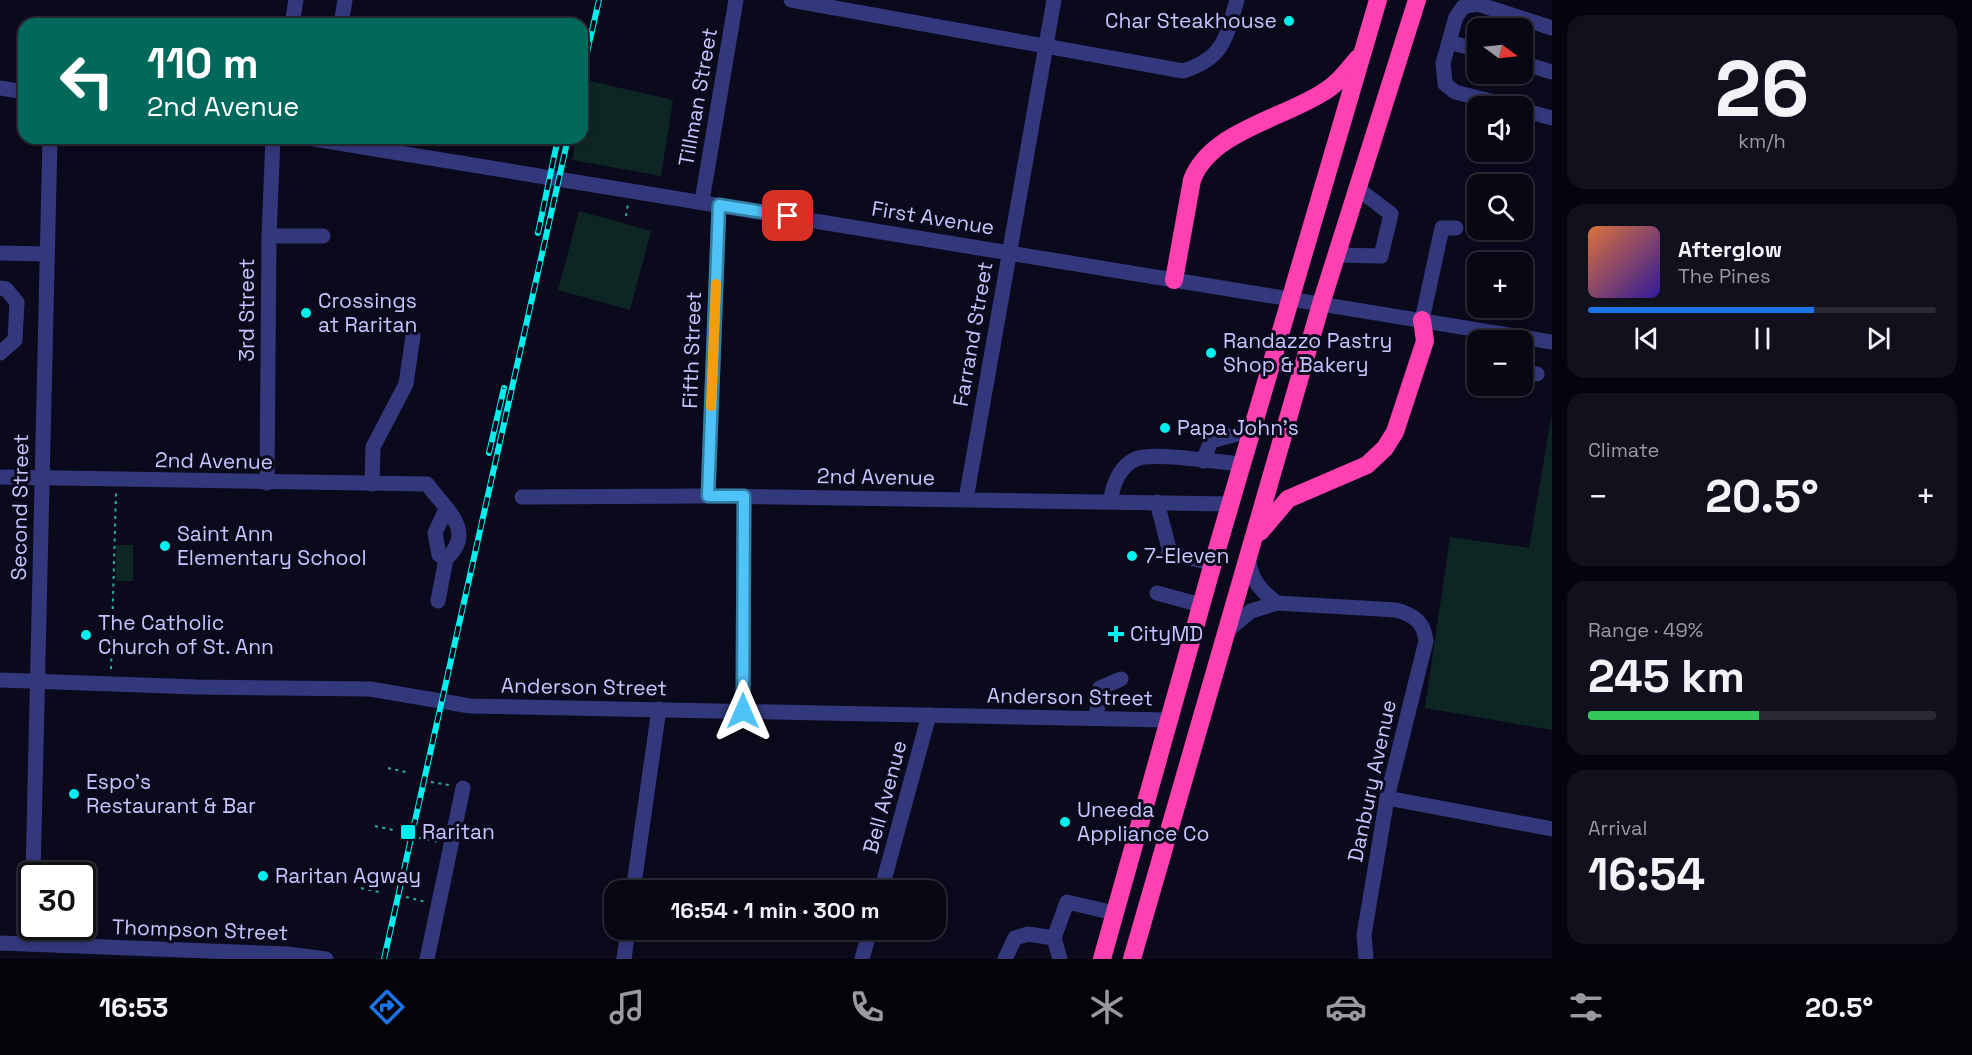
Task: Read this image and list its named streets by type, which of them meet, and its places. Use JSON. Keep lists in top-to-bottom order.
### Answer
{
  "streets": {
    "street": [
      "Tillman Street",
      "First Avenue",
      "3rd Street",
      "Farrand Street",
      "Fifth Street",
      "2nd Avenue",
      "Second Street",
      "Anderson Street",
      "Danbury Avenue",
      "Bell Avenue",
      "Thompson Street"
    ]
  },
  "crossings": [
    ["Tillman Street", "First Avenue"],
    ["First Avenue", "Farrand Street"],
    ["First Avenue", "Fifth Street"],
    ["3rd Street", "2nd Avenue"],
    ["Farrand Street", "2nd Avenue"],
    ["Fifth Street", "2nd Avenue"],
    ["2nd Avenue", "Second Street"],
    ["Second Street", "Anderson Street"],
    ["Anderson Street", "Bell Avenue"]
  ],
  "places": {
    "other": [
      "Char Steakhouse",
      "Crossings at Raritan",
      "Randazzo Pastry Shop & Bakery",
      "Papa John's",
      "Saint Ann Elementary School",
      "7-Eleven",
      "The Catholic Church of St. Ann",
      "Espo's Restaurant & Bar",
      "Uneeda Appliance Co",
      "Raritan Agway"
    ],
    "health": ["CityMD"],
    "transit": ["Raritan"]
  },
  "north": "right",
  "page": {
    "tile": [
      ["26", "km/h"],
      "Climate",
      ["Range · 49%", "245 km"],
      ["Arrival", "16:54"]
    ],
    "map_buttons": ["+", "−"],
    "turn": ["110 m", "2nd Avenue"],
    "song": ["Afterglow", "The Pines"],
    "heat": ["−", "20.5°", "+"],
    "limit": "30",
    "trip": "16:54 · 1 min · 300 m",
    "tabs": ["16:53", "20.5°"]
  }
}
